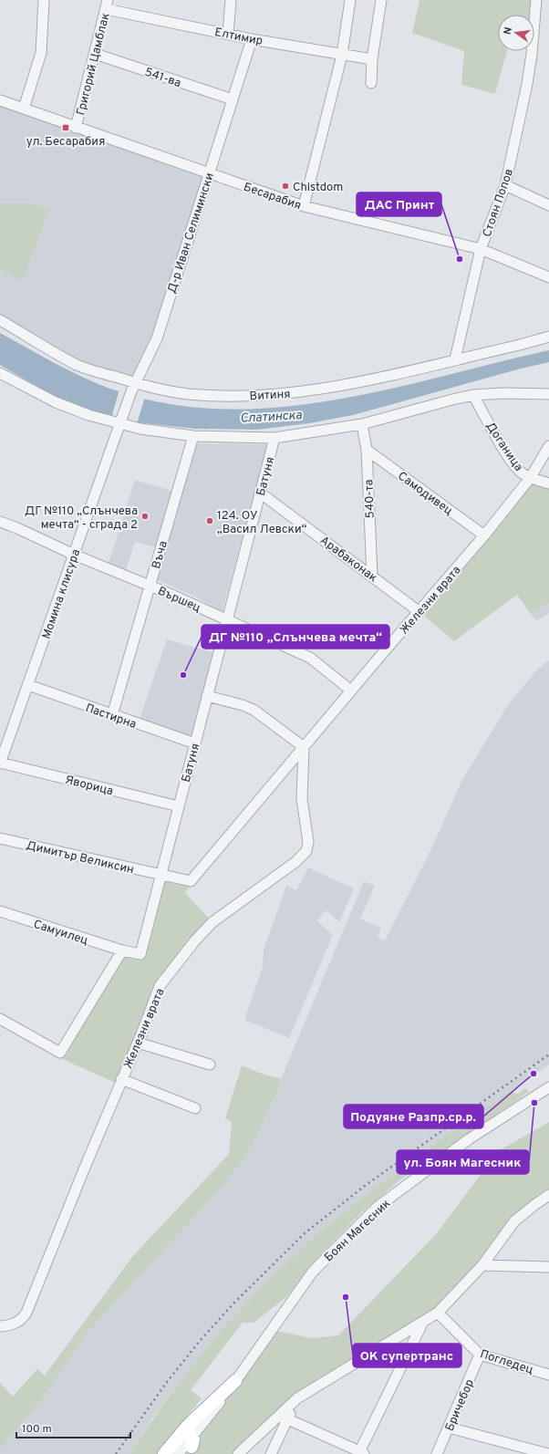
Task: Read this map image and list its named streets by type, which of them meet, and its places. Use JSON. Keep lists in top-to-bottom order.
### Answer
{
  "streets": {
    "street": [
      "Елтимир",
      "Григорий Цамблак",
      "541-ва",
      "Бесарабия",
      "Стоян Попов",
      "Д-р Иван Селимински",
      "Витиня",
      "Доганица",
      "Батуня",
      "Самодивец",
      "540-та",
      "Въча",
      "Арабаконак",
      "Момина клисура",
      "Вършец",
      "Железни врата",
      "Пастирна",
      "Яворица",
      "Димитър Великсин",
      "Самуилец",
      "Боян Магесник",
      "Погледец",
      "Бричебор"
    ]
  },
  "crossings": [
    ["Елтимир", "Григорий Цамблак"],
    ["Елтимир", "Д-р Иван Селимински"],
    ["Григорий Цамблак", "541-ва"],
    ["Григорий Цамблак", "Бесарабия"],
    ["541-ва", "Д-р Иван Селимински"],
    ["Бесарабия", "Стоян Попов"],
    ["Бесарабия", "Д-р Иван Селимински"],
    ["Стоян Попов", "Витиня"],
    ["Д-р Иван Селимински", "Витиня"],
    ["Д-р Иван Селимински", "Момина клисура"],
    ["Доганица", "Железни врата"],
    ["Батуня", "Арабаконак"],
    ["Батуня", "Вършец"],
    ["Батуня", "Железни врата"],
    ["Батуня", "Пастирна"],
    ["Батуня", "Яворица"],
    ["Батуня", "Димитър Великсин"],
    ["Батуня", "Самуилец"],
    ["Самодивец", "540-та"],
    ["Самодивец", "Железни врата"],
    ["540-та", "Арабаконак"],
    ["Въча", "Вършец"],
    ["Въча", "Пастирна"],
    ["Арабаконак", "Железни врата"],
    ["Момина клисура", "Вършец"],
    ["Момина клисура", "Пастирна"],
    ["Момина клисура", "Яворица"],
    ["Вършец", "Железни врата"],
    ["Железни врата", "Димитър Великсин"],
    ["Погледец", "Бричебор"]
  ],
  "water": ["Слатинска"],
  "places": {
    "transit": ["ул. Бесарабия"],
    "other": [
      "Chistdom",
      "ДАС Принт",
      "ДГ №110 „Слънчева мечта“ - сграда 2",
      "124. ОУ „Васил Левски“",
      "ДГ №110 „Слънчева мечта“",
      "Подуяне Разпр.ср.р.",
      "ул. Боян Магесник",
      "ОК супертранс"
    ]
  },
  "scale_bar": "100 m",
  "north": "left"
}
